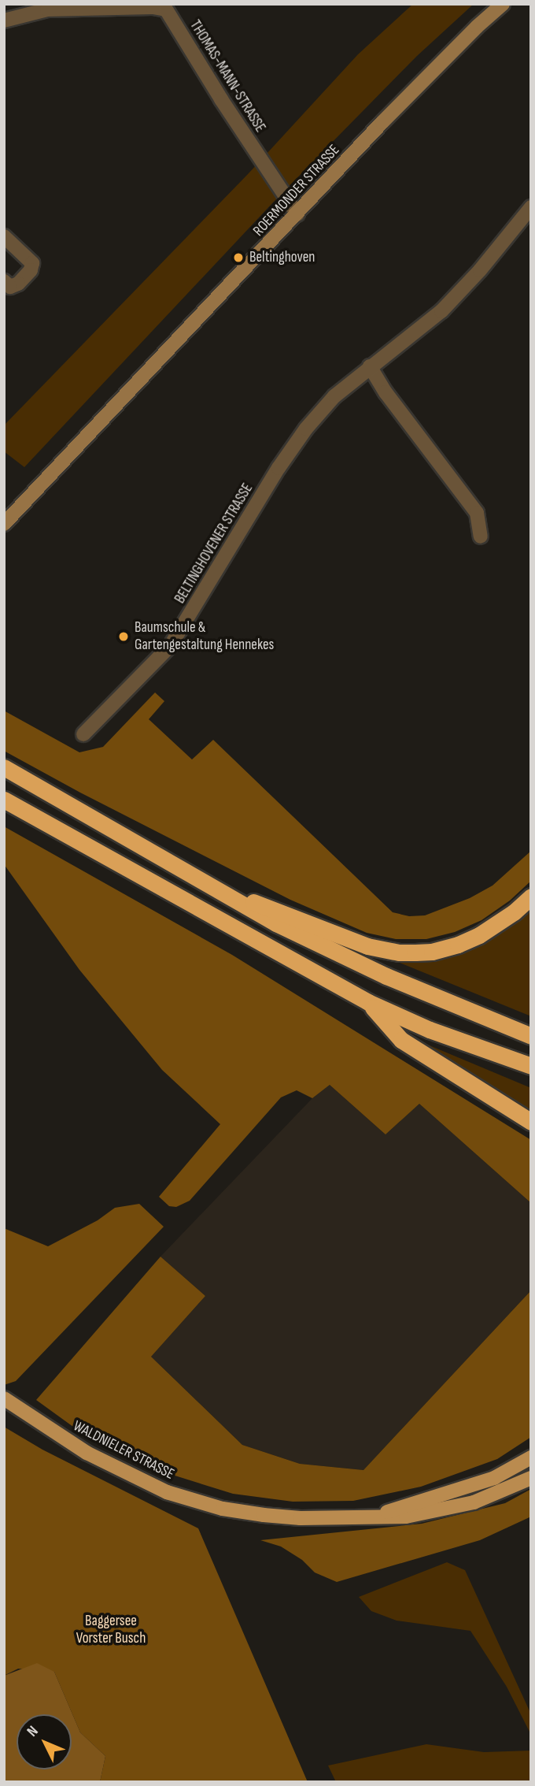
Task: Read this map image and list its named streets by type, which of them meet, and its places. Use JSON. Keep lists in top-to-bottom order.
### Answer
{
  "streets": {
    "main road": ["ROERMONDER STRASSE", "WALDNIELER STRASSE"],
    "street": ["THOMAS-MANN-STRASSE", "BELTINGHOVENER STRASSE"]
  },
  "crossings": [
    ["THOMAS-MANN-STRASSE", "ROERMONDER STRASSE"]
  ],
  "parks": ["Baggersee Vorster Busch"],
  "places": ["Beltinghoven", "Baumschule & Gartengestaltung Hennekes"],
  "north": "top left"
}
